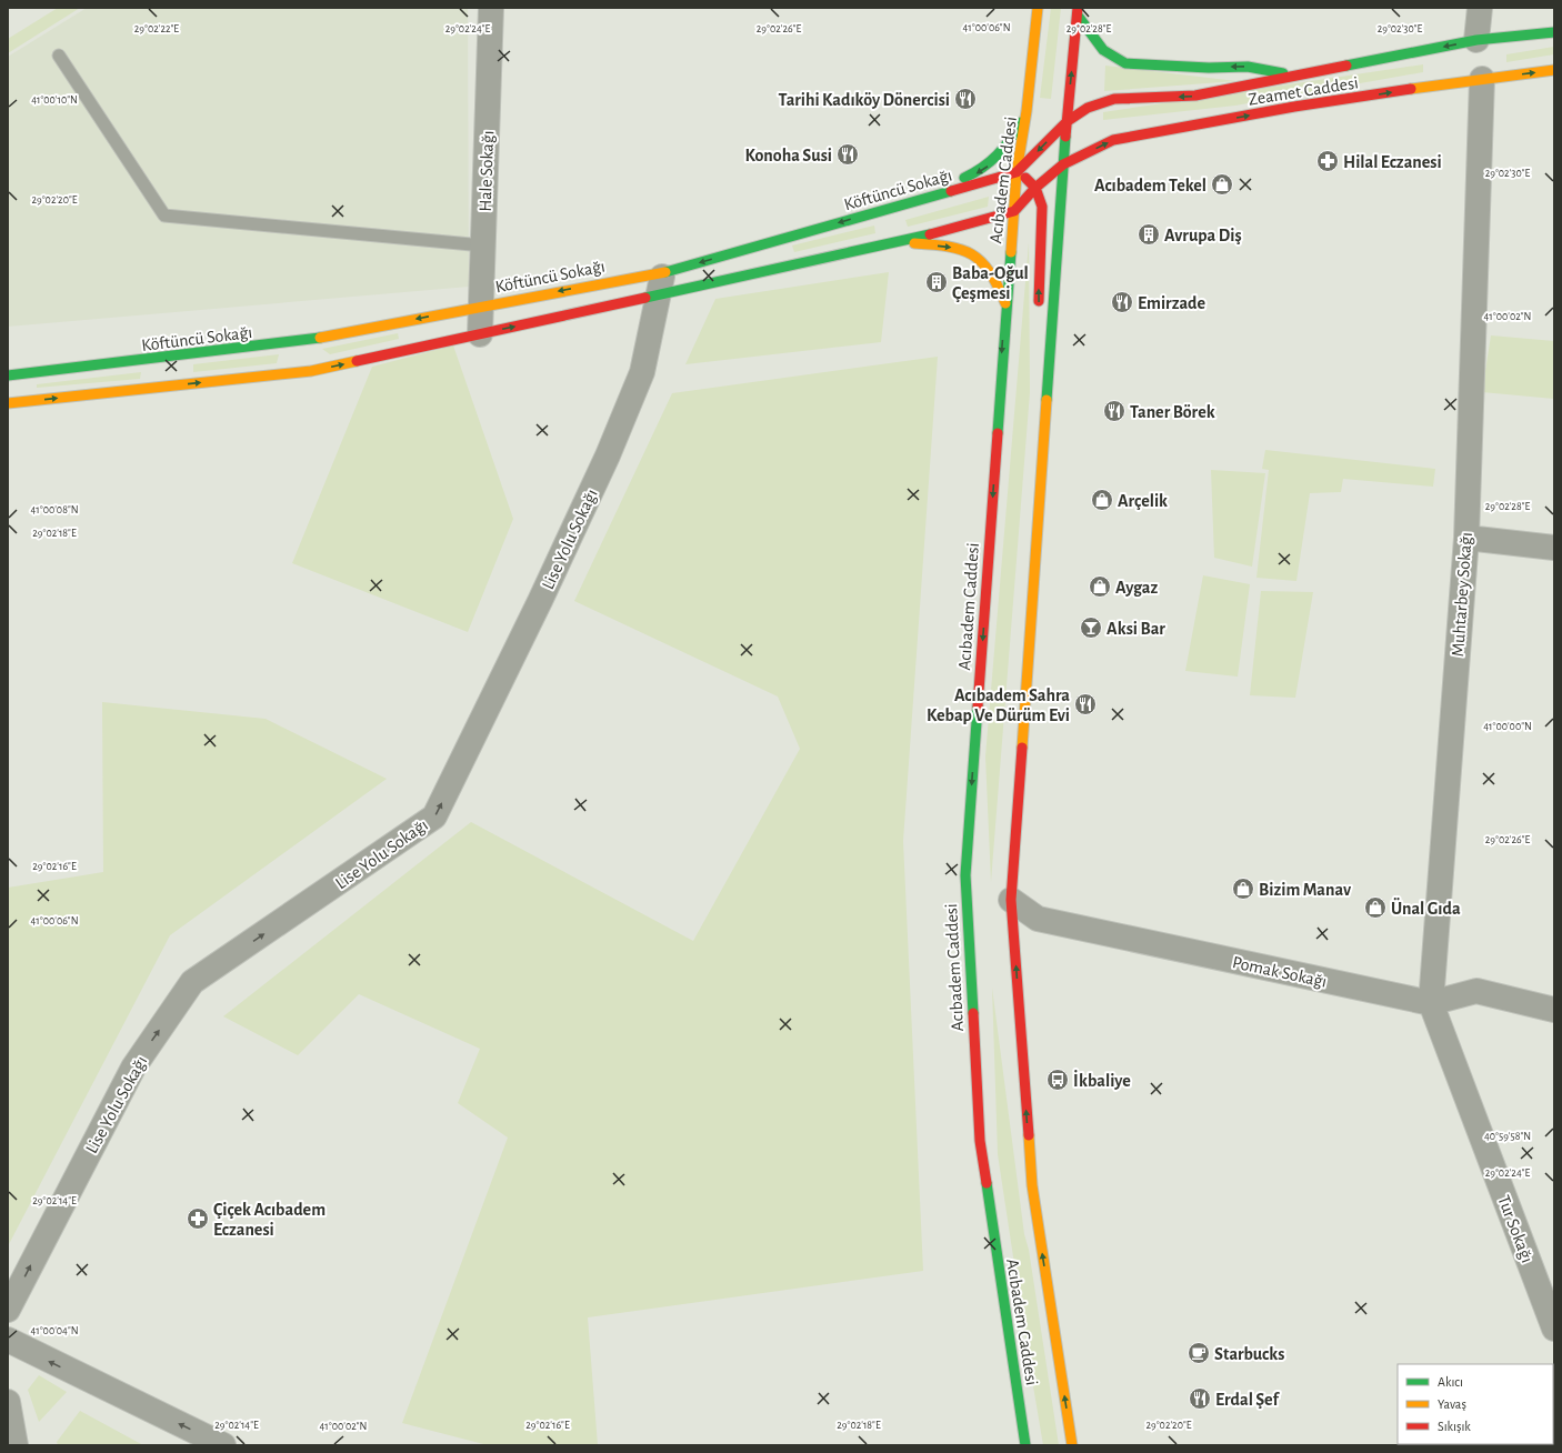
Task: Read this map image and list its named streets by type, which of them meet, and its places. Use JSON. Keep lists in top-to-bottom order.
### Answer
{
  "streets": {
    "main road": ["Zeamet Caddesi", "Acıbadem Caddesi", "Köftüncü Sokağı"],
    "street": [
      "Hale Sokağı",
      "Lise Yolu Sokağı",
      "Muhtarbey Sokağı",
      "Pomak Sokağı",
      "Tur Sokağı"
    ]
  },
  "crossings": [
    ["Zeamet Caddesi", "Acıbadem Caddesi"],
    ["Zeamet Caddesi", "Muhtarbey Sokağı"],
    ["Hale Sokağı", "Köftüncü Sokağı"],
    ["Acıbadem Caddesi", "Köftüncü Sokağı"],
    ["Acıbadem Caddesi", "Pomak Sokağı"],
    ["Köftüncü Sokağı", "Lise Yolu Sokağı"],
    ["Muhtarbey Sokağı", "Pomak Sokağı"],
    ["Muhtarbey Sokağı", "Tur Sokağı"],
    ["Pomak Sokağı", "Tur Sokağı"]
  ],
  "one_way": ["Lise Yolu Sokağı"],
  "places": {
    "restaurant": [
      "Tarihi Kadıköy Dönercisi",
      "Konoha Susi",
      "Emirzade",
      "Taner Börek",
      "Acıbadem Sahra Kebap Ve Dürüm Evi",
      "Erdal Şef"
    ],
    "pharmacy": ["Hilal Eczanesi", "Çiçek Acıbadem Eczanesi"],
    "shop": [
      "Acıbadem Tekel",
      "Arçelik",
      "Aygaz",
      "Bizim Manav",
      "Ünal Gıda"
    ],
    "building": ["Avrupa Diş", "Baba-Oğul Çeşmesi"],
    "bar": ["Aksi Bar"],
    "bus stop": ["İkbaliye"],
    "cafe": ["Starbucks"]
  },
  "legend": ["Akıcı", "Yavaş", "Sıkışık"],
  "coordinates": [
    "41°00'06\"N",
    "29°02'30\"E",
    "29°02'22\"E",
    "29°02'24\"E",
    "29°02'28\"E",
    "29°02'26\"E",
    "41°00'10\"N",
    "29°02'20\"E",
    "41°00'02\"N",
    "41°00'08\"N",
    "29°02'18\"E",
    "41°00'00\"N",
    "29°02'16\"E",
    "40°59'58\"N",
    "29°02'14\"E",
    "41°00'04\"N"
  ]
}
